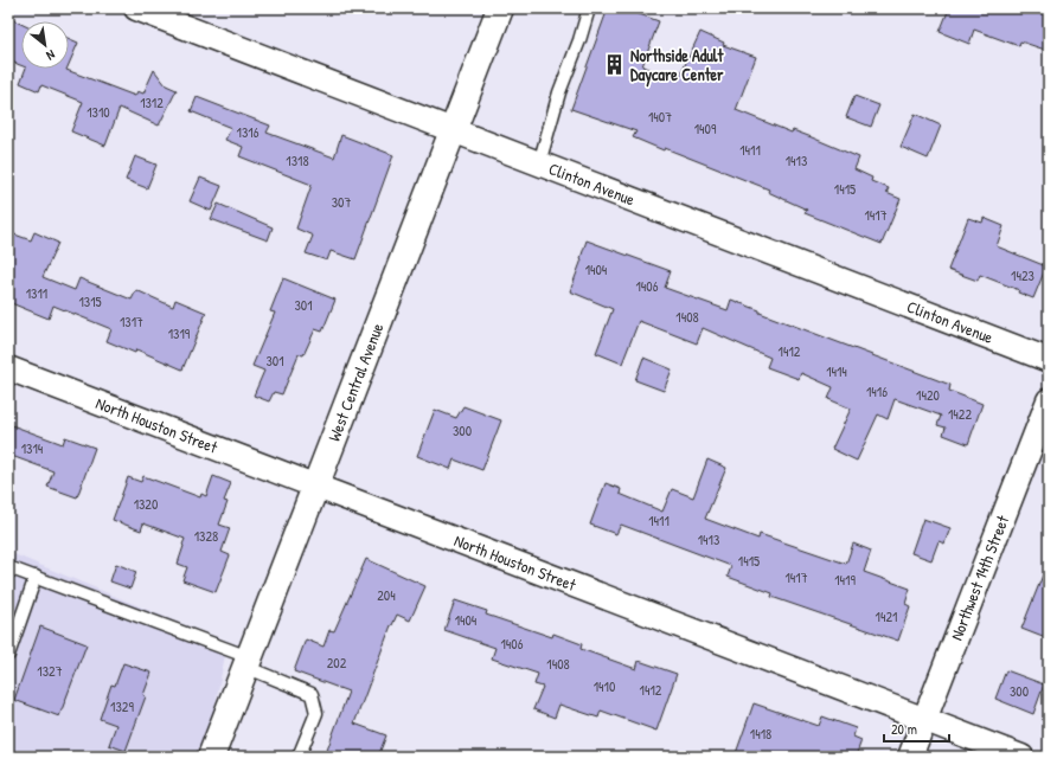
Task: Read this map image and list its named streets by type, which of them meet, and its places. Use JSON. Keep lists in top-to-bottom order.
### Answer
{
  "streets": {
    "street": [
      "Clinton Avenue",
      "West Central Avenue",
      "North Houston Street",
      "Northwest 14th Street"
    ]
  },
  "crossings": [
    ["Clinton Avenue", "West Central Avenue"],
    ["West Central Avenue", "North Houston Street"],
    ["North Houston Street", "Northwest 14th Street"]
  ],
  "places": {
    "building": ["Northside Adult Daycare Center"]
  },
  "house_numbers": [
    "1312",
    "1310",
    "1407",
    "1409",
    "1316",
    "1411",
    "1318",
    "1413",
    "1415",
    "307",
    "1417",
    "1404",
    "1423",
    "1406",
    "1311",
    "1315",
    "301",
    "1408",
    "1317",
    "1319",
    "1412",
    "301",
    "1414",
    "1416",
    "1420",
    "1422",
    "300",
    "1314",
    "1320",
    "1411",
    "1328",
    "1413",
    "1415",
    "1417",
    "1419",
    "204",
    "1421",
    "1404",
    "1406",
    "202",
    "1408",
    "1327",
    "1410",
    "1412",
    "300",
    "1329",
    "1418"
  ],
  "scale_bar": "20 m",
  "north": "bottom right"
}
